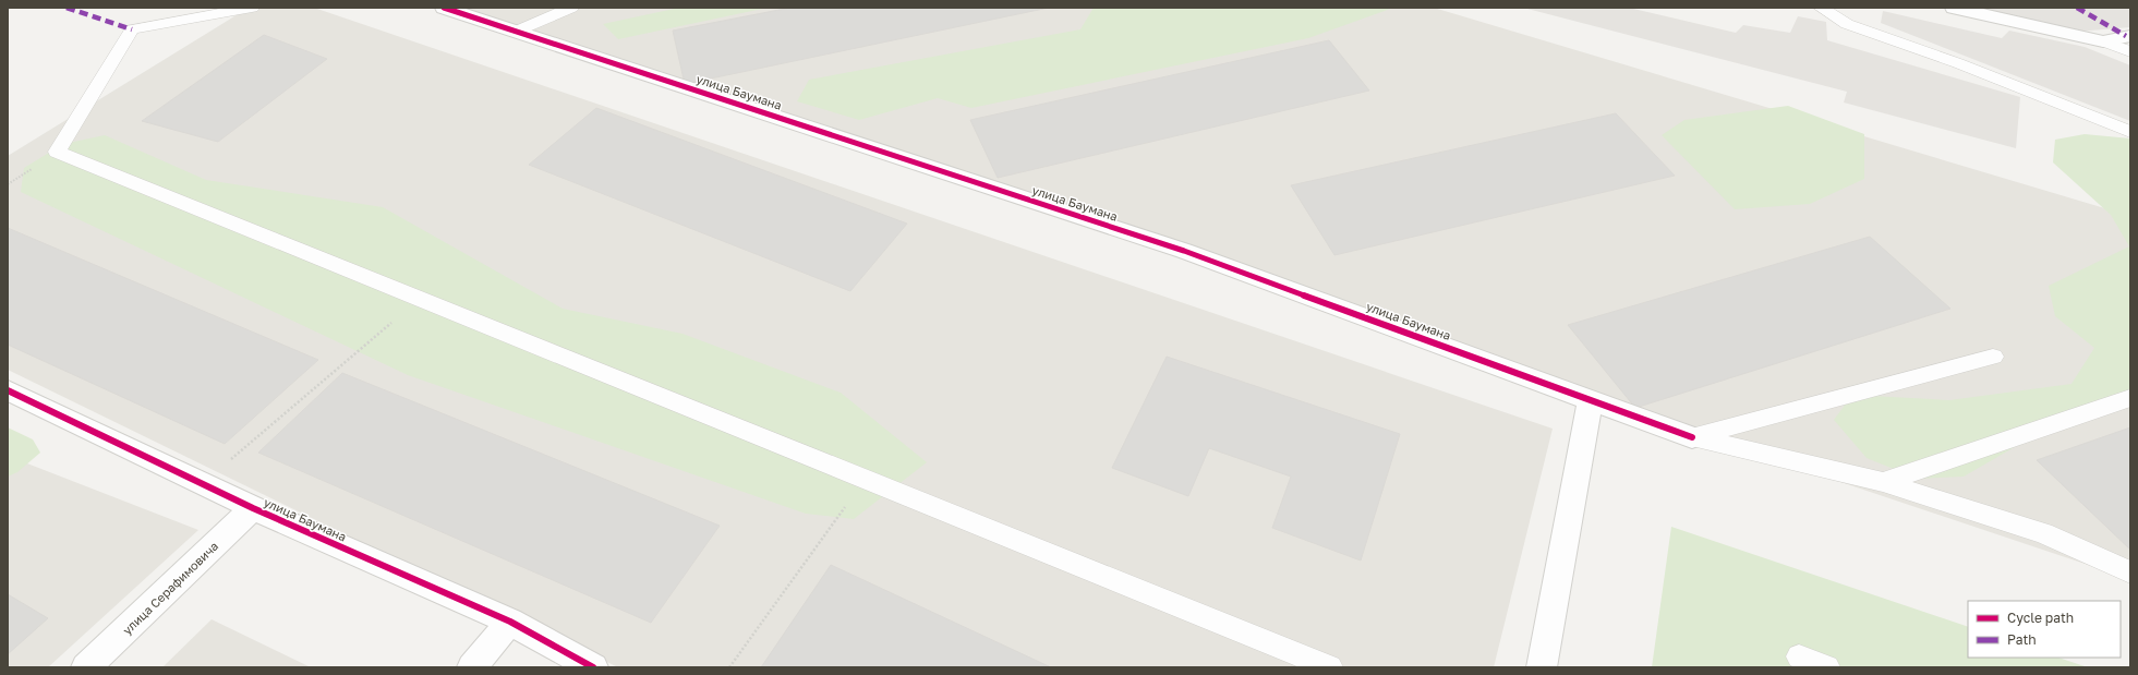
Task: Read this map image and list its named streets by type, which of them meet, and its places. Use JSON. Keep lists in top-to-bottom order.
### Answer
{
  "streets": {
    "street": ["улица Баумана", "улица Серафимовича"]
  },
  "crossings": [
    ["улица Баумана", "улица Серафимовича"]
  ],
  "legend": ["Cycle path", "Path"]
}
